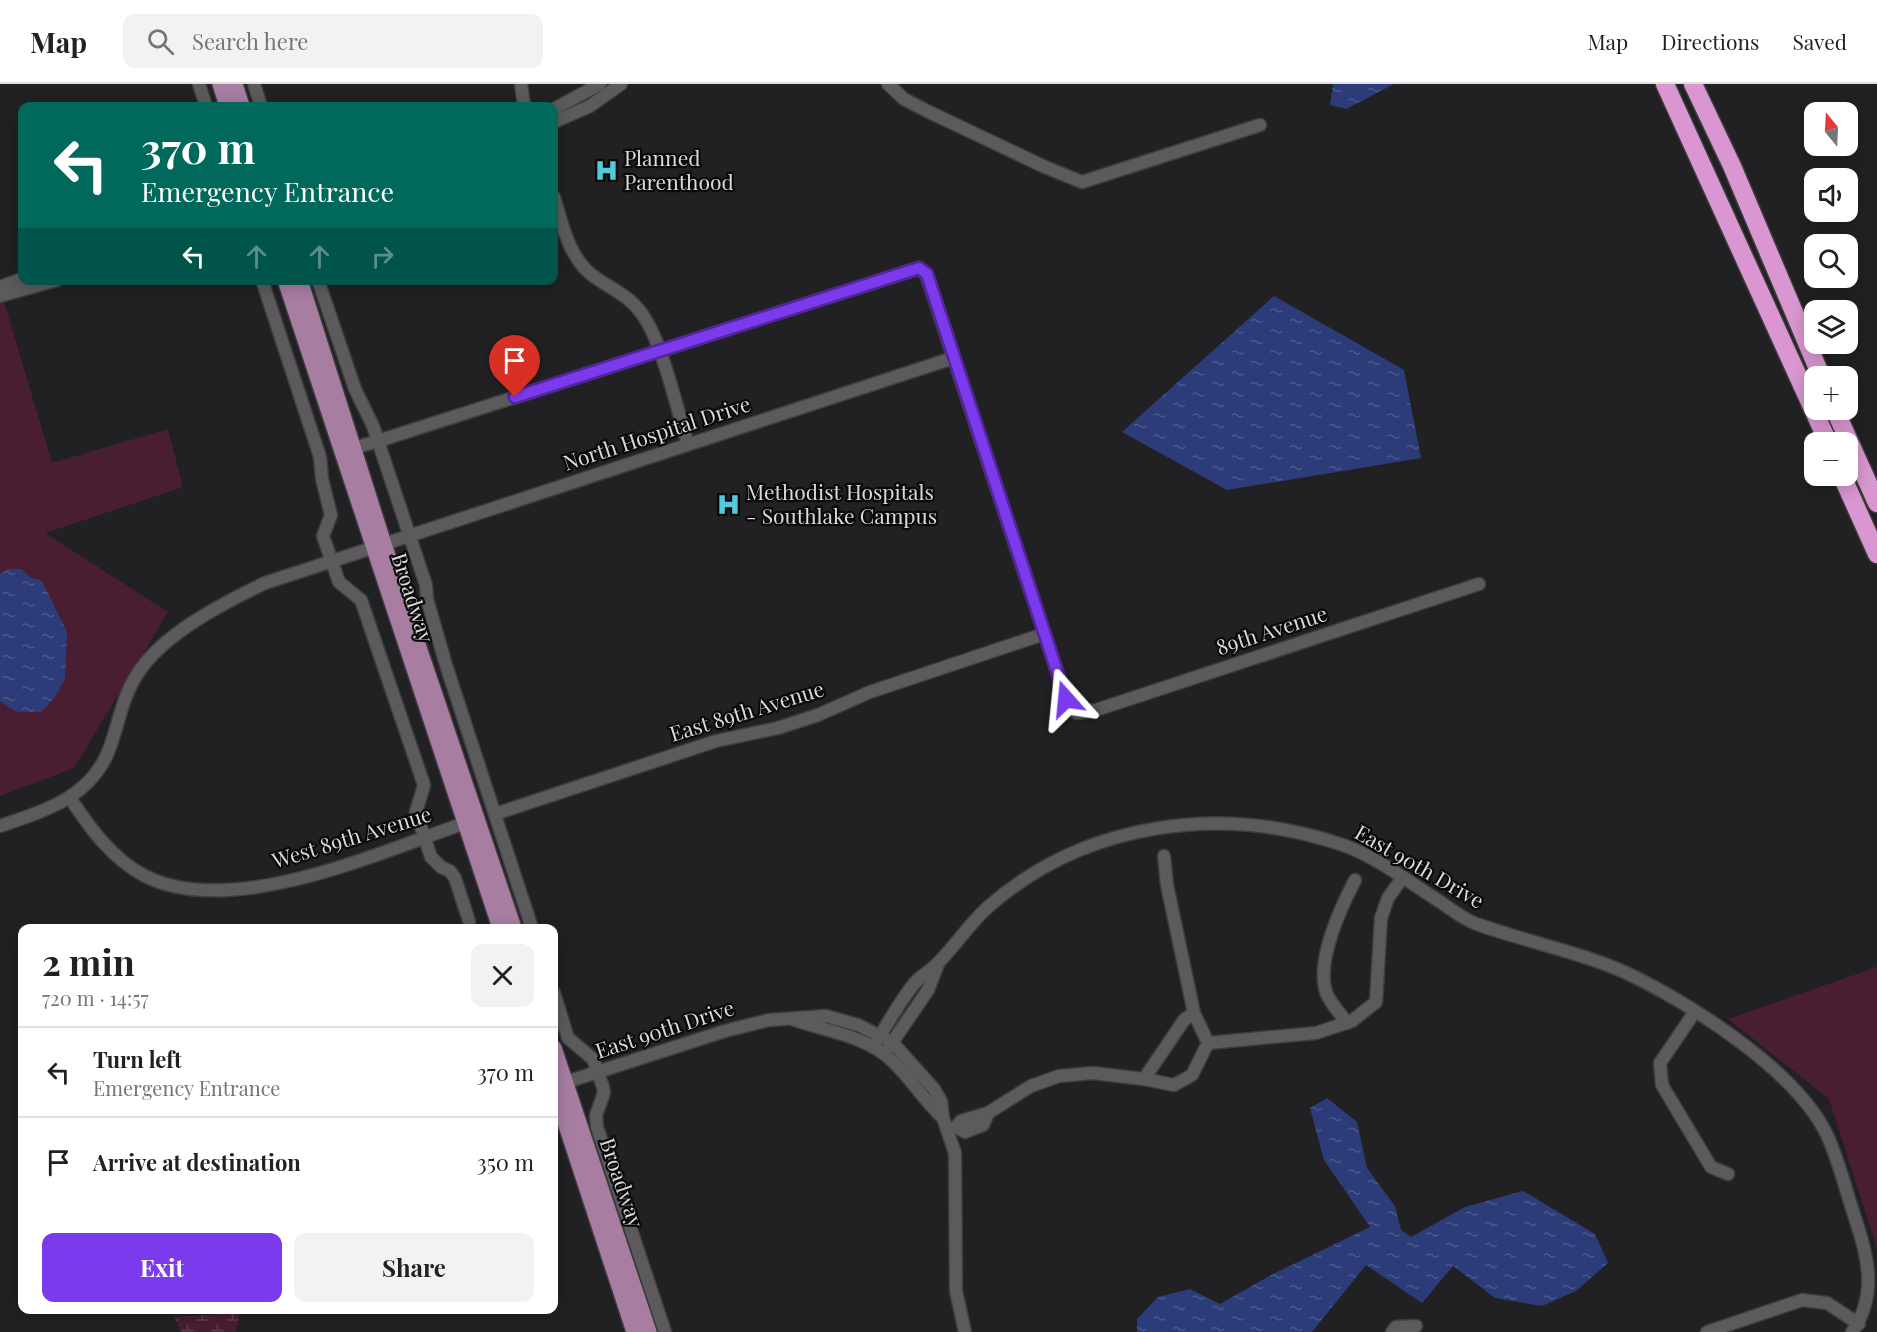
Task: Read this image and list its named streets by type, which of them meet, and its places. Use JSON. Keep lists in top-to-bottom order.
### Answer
{
  "streets": {
    "main road": ["Broadway"],
    "street": [
      "North Hospital Drive",
      "89th Avenue",
      "East 89th Avenue",
      "West 89th Avenue",
      "East 90th Drive"
    ]
  },
  "crossings": [
    ["North Hospital Drive", "Broadway"],
    ["North Hospital Drive", "West 89th Avenue"],
    ["Broadway", "West 89th Avenue"],
    ["89th Avenue", "East 89th Avenue"]
  ],
  "places": {
    "hospital": ["Planned Parenthood", "Methodist Hospitals - Southlake Campus"]
  },
  "north": "top",
  "page": {
    "header": "Map",
    "search": "Search here",
    "nav": ["Map", "Directions", "Saved"],
    "map_buttons": ["+", "−"],
    "turn": ["370 m", "Emergency Entrance"],
    "heading": ["2 min", "720 m · 14:57"],
    "list": [
      {
        "name": "Turn left",
        "note": "Emergency Entrance",
        "value": "370 m"
      },
      {
        "name": "Arrive at destination",
        "value": "350 m"
      }
    ],
    "buttons": ["Exit", "Share"]
  }
}
